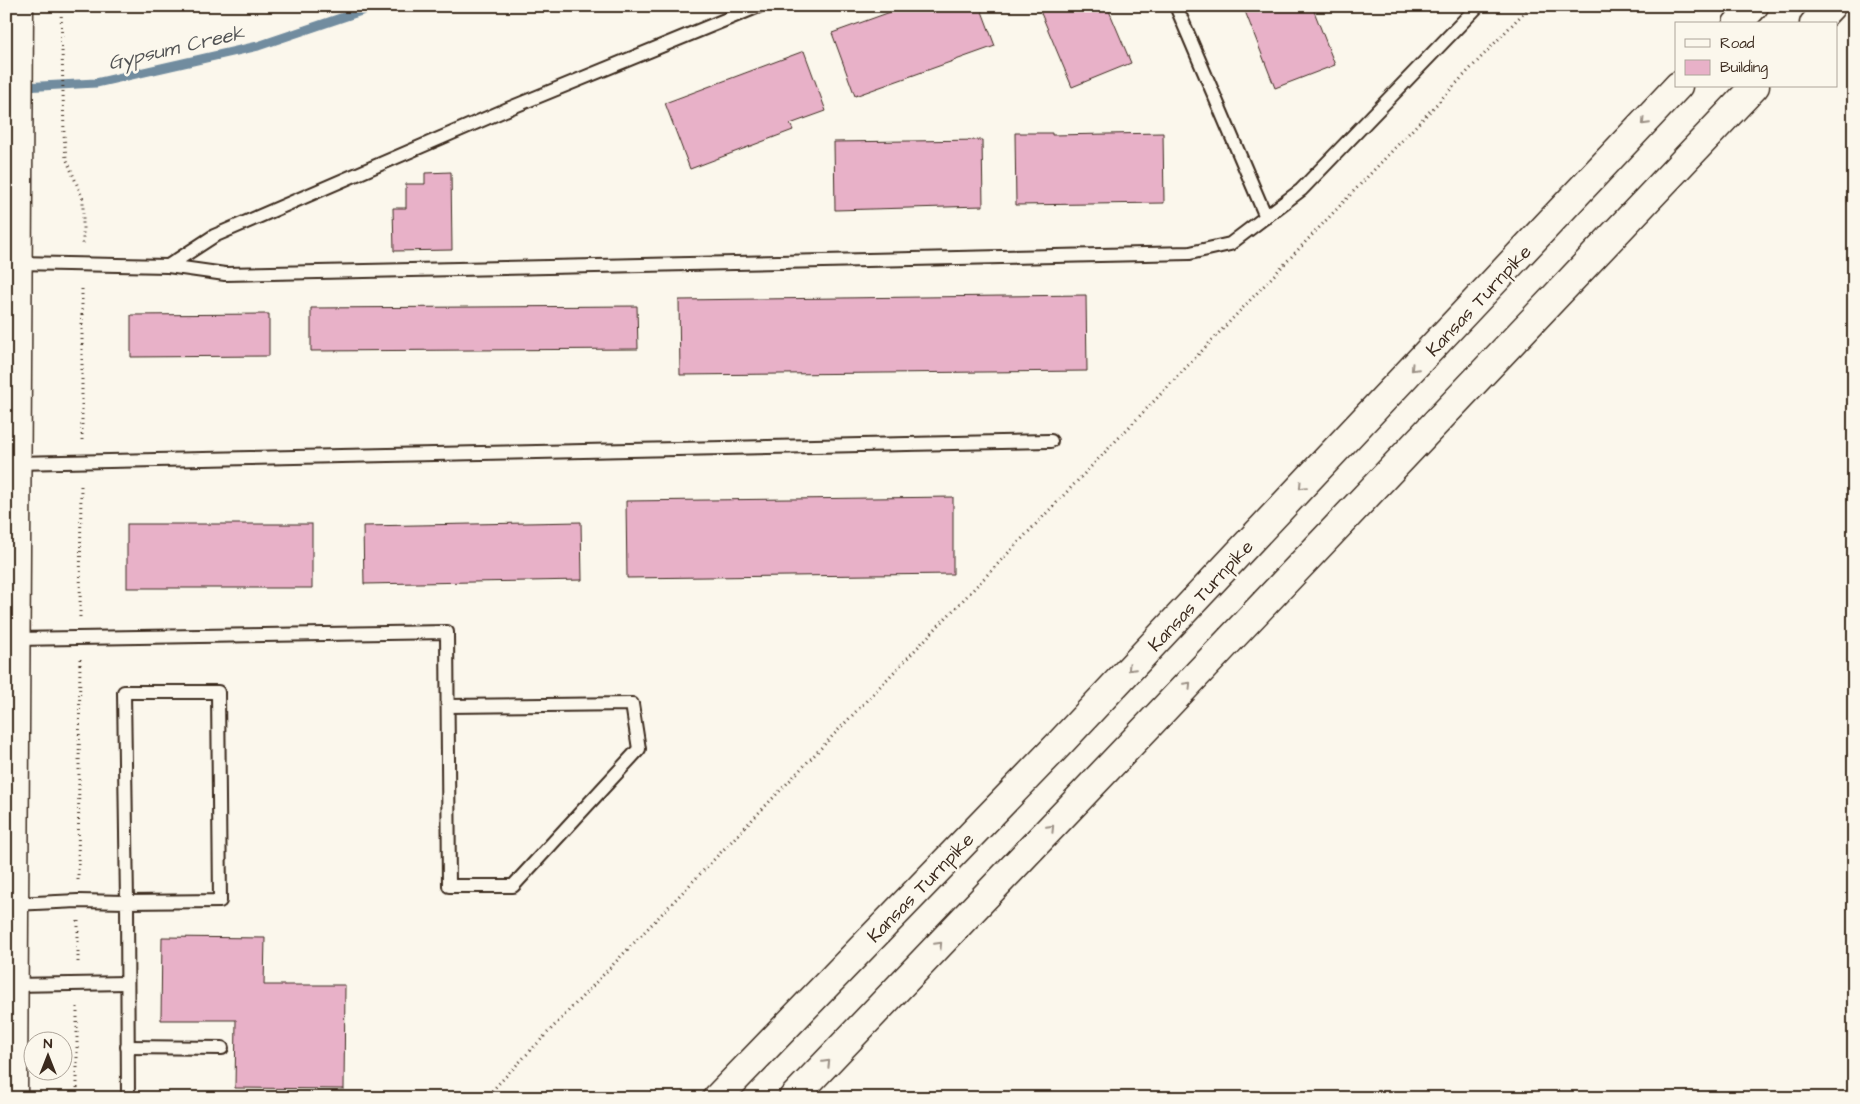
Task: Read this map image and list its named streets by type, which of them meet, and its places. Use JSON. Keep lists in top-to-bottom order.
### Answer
{
  "streets": {
    "main road": ["Kansas Turnpike"]
  },
  "water": ["Gypsum Creek"],
  "legend": ["Road", "Building"],
  "north": "top"
}
